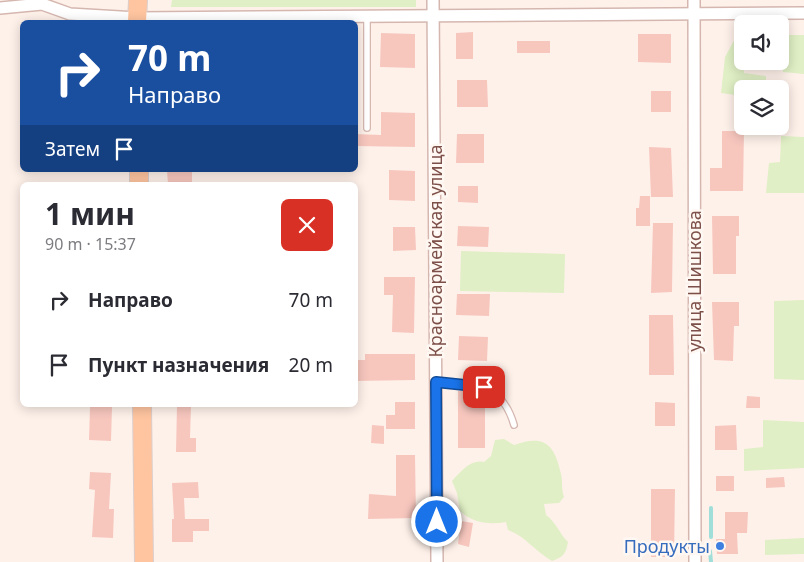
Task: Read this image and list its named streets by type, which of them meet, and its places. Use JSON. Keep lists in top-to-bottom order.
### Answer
{
  "streets": {
    "street": ["Красноармейская улица", "улица Шишкова"]
  },
  "places": ["Продукты"],
  "page": {
    "turn": ["70 m", "Направо"],
    "then": "Затем",
    "heading": ["1 мин", "90 m · 15:37"],
    "list": [
      {
        "name": "Направо",
        "value": "70 m"
      },
      {
        "name": "Пункт назначения",
        "value": "20 m"
      }
    ]
  }
}
